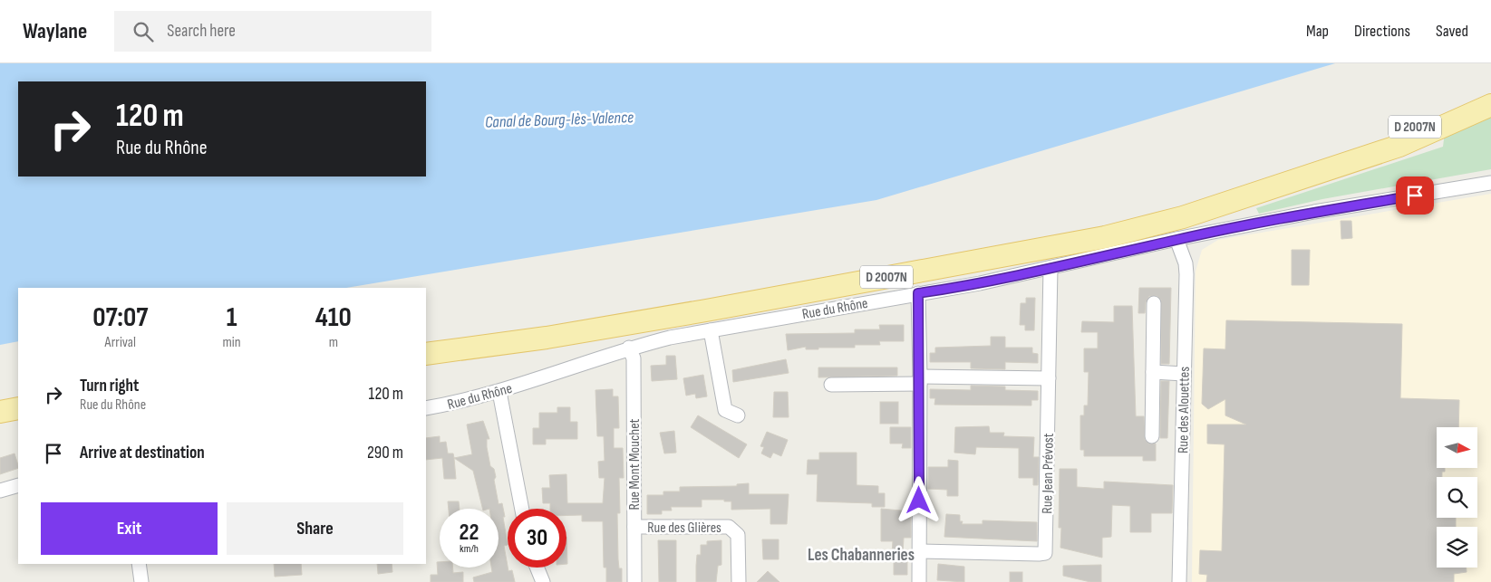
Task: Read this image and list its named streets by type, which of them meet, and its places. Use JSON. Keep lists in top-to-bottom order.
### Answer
{
  "streets": {
    "main road": ["D 2007N"],
    "street": [
      "Rue du Rhône",
      "Rue des Alouettes",
      "Rue Mont Mouchet",
      "Rue Jean Prévost",
      "Rue des Glières"
    ]
  },
  "crossings": [
    ["Rue du Rhône", "Rue des Alouettes"],
    ["Rue du Rhône", "Rue Mont Mouchet"],
    ["Rue du Rhône", "Rue Jean Prévost"],
    ["Rue Mont Mouchet", "Rue des Glières"]
  ],
  "districts": ["Les Chabanneries"],
  "water": ["Canal de Bourg-lès-Valence"],
  "north": "right",
  "page": {
    "header": "Waylane",
    "search": "Search here",
    "nav": ["Map", "Directions", "Saved"],
    "turn": ["120 m", "Rue du Rhône"],
    "eta": [
      "07:07",
      "Arrival",
      "1",
      "min",
      "410",
      "m"
    ],
    "list": [
      {
        "name": "Turn right",
        "note": "Rue du Rhône",
        "value": "120 m"
      },
      {
        "name": "Arrive at destination",
        "value": "290 m"
      }
    ],
    "buttons": ["Exit", "Share"],
    "speed": "22 km/h",
    "limit": "30"
  }
}
